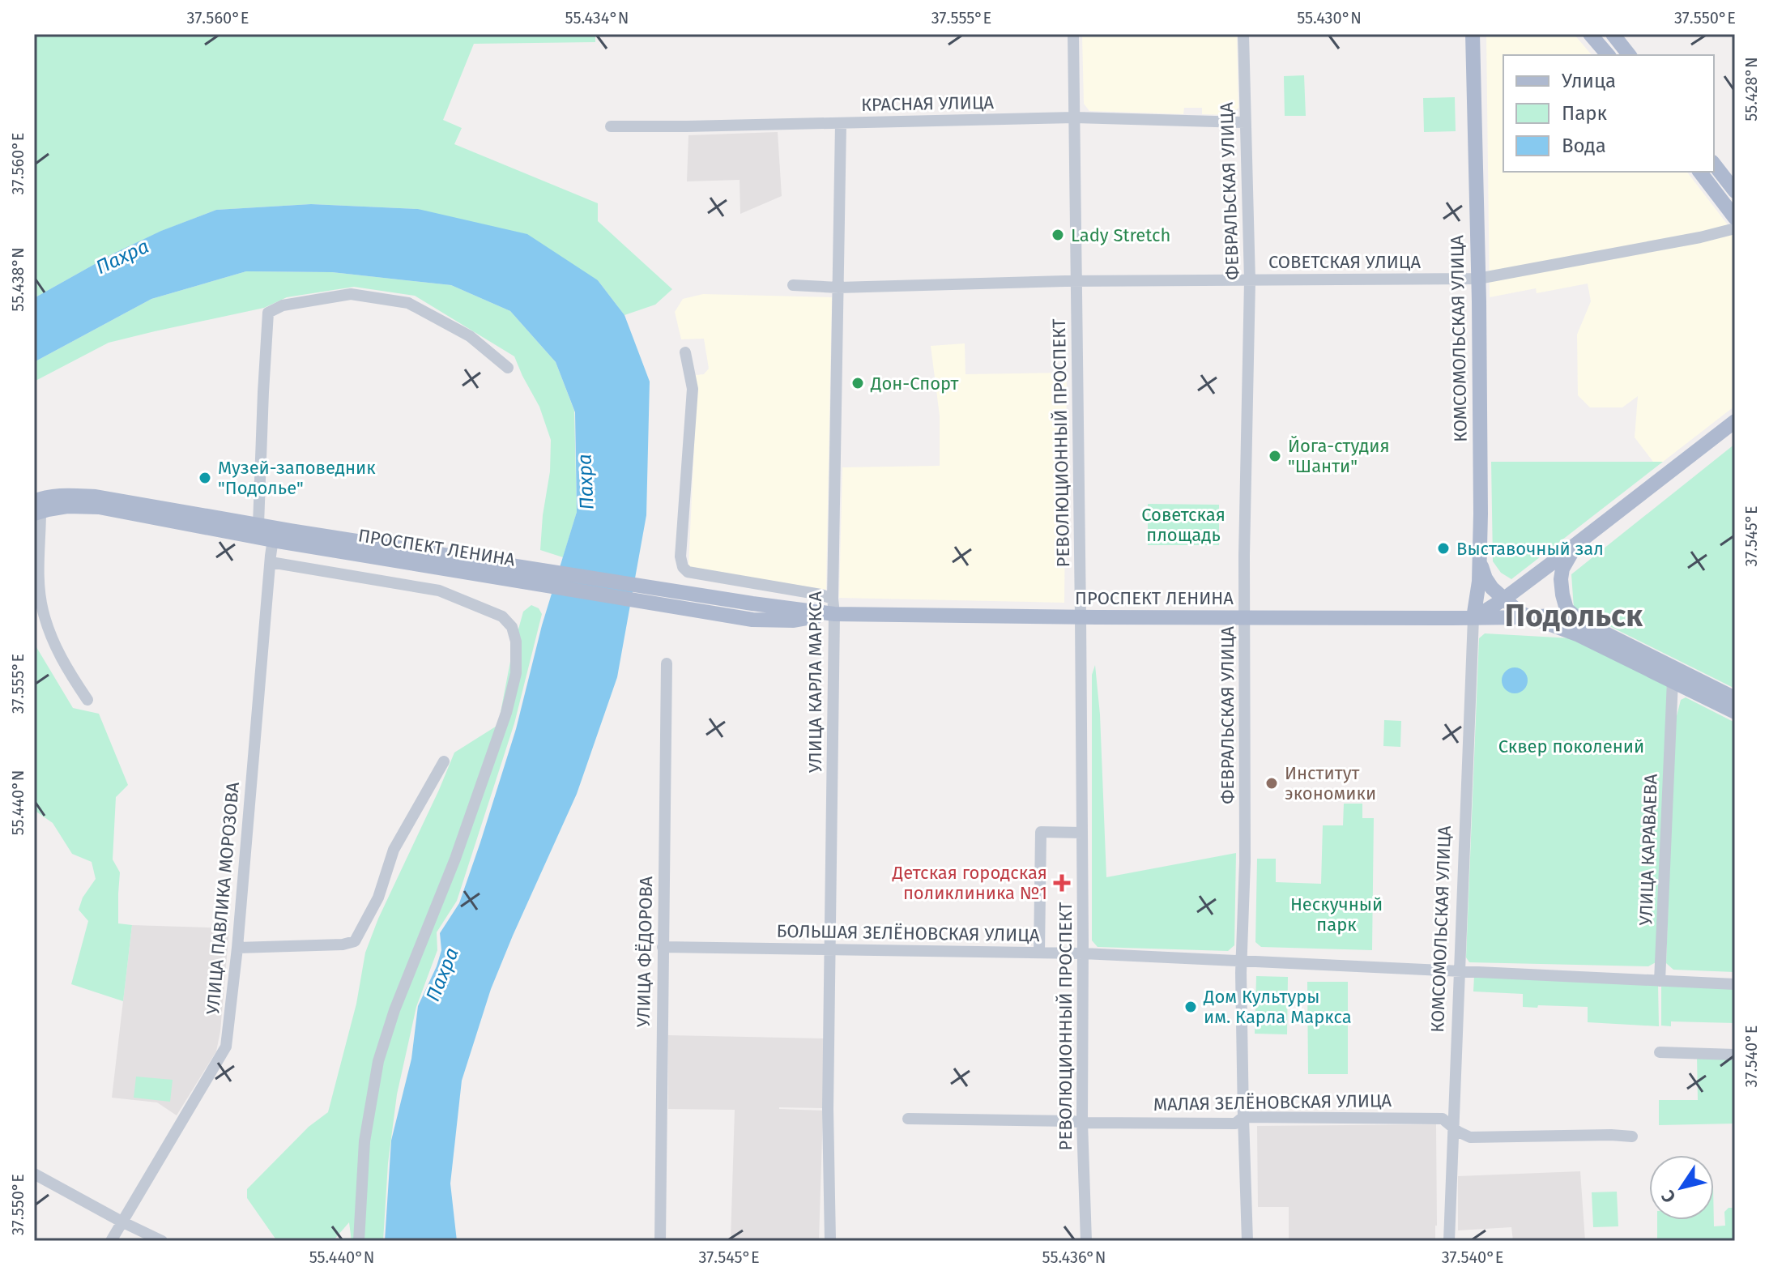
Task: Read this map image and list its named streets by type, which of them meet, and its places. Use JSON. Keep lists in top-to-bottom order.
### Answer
{
  "streets": {
    "main road": ["КОМСОМОЛЬСКАЯ УЛИЦА", "ПРОСПЕКТ ЛЕНИНА"],
    "street": [
      "КРАСНАЯ УЛИЦА",
      "ФЕВРАЛЬСКАЯ УЛИЦА",
      "СОВЕТСКАЯ УЛИЦА",
      "РЕВОЛЮЦИОННЫЙ ПРОСПЕКТ",
      "УЛИЦА КАРЛА МАРКСА",
      "УЛИЦА КАРАВАЕВА",
      "УЛИЦА ПАВЛИКА МОРОЗОВА",
      "БОЛЬШАЯ ЗЕЛЁНОВСКАЯ УЛИЦА",
      "УЛИЦА ФЁДОРОВА",
      "МАЛАЯ ЗЕЛЁНОВСКАЯ УЛИЦА"
    ]
  },
  "crossings": [
    ["КРАСНАЯ УЛИЦА", "ФЕВРАЛЬСКАЯ УЛИЦА"],
    ["КРАСНАЯ УЛИЦА", "РЕВОЛЮЦИОННЫЙ ПРОСПЕКТ"],
    ["КРАСНАЯ УЛИЦА", "УЛИЦА КАРЛА МАРКСА"],
    ["ФЕВРАЛЬСКАЯ УЛИЦА", "СОВЕТСКАЯ УЛИЦА"],
    ["ФЕВРАЛЬСКАЯ УЛИЦА", "ПРОСПЕКТ ЛЕНИНА"],
    ["ФЕВРАЛЬСКАЯ УЛИЦА", "БОЛЬШАЯ ЗЕЛЁНОВСКАЯ УЛИЦА"],
    ["ФЕВРАЛЬСКАЯ УЛИЦА", "МАЛАЯ ЗЕЛЁНОВСКАЯ УЛИЦА"],
    ["СОВЕТСКАЯ УЛИЦА", "КОМСОМОЛЬСКАЯ УЛИЦА"],
    ["СОВЕТСКАЯ УЛИЦА", "РЕВОЛЮЦИОННЫЙ ПРОСПЕКТ"],
    ["СОВЕТСКАЯ УЛИЦА", "УЛИЦА КАРЛА МАРКСА"],
    ["КОМСОМОЛЬСКАЯ УЛИЦА", "ПРОСПЕКТ ЛЕНИНА"],
    ["КОМСОМОЛЬСКАЯ УЛИЦА", "БОЛЬШАЯ ЗЕЛЁНОВСКАЯ УЛИЦА"],
    ["КОМСОМОЛЬСКАЯ УЛИЦА", "МАЛАЯ ЗЕЛЁНОВСКАЯ УЛИЦА"],
    ["РЕВОЛЮЦИОННЫЙ ПРОСПЕКТ", "ПРОСПЕКТ ЛЕНИНА"],
    ["РЕВОЛЮЦИОННЫЙ ПРОСПЕКТ", "БОЛЬШАЯ ЗЕЛЁНОВСКАЯ УЛИЦА"],
    ["РЕВОЛЮЦИОННЫЙ ПРОСПЕКТ", "МАЛАЯ ЗЕЛЁНОВСКАЯ УЛИЦА"],
    ["ПРОСПЕКТ ЛЕНИНА", "УЛИЦА КАРЛА МАРКСА"],
    ["ПРОСПЕКТ ЛЕНИНА", "УЛИЦА ПАВЛИКА МОРОЗОВА"],
    ["УЛИЦА КАРЛА МАРКСА", "БОЛЬШАЯ ЗЕЛЁНОВСКАЯ УЛИЦА"],
    ["УЛИЦА КАРАВАЕВА", "БОЛЬШАЯ ЗЕЛЁНОВСКАЯ УЛИЦА"],
    ["БОЛЬШАЯ ЗЕЛЁНОВСКАЯ УЛИЦА", "УЛИЦА ФЁДОРОВА"]
  ],
  "districts": ["Подольск"],
  "water": ["Пахра"],
  "parks": ["Советская площадь", "Сквер поколений", "Нескучный парк"],
  "places": {
    "other": [
      "Lady Stretch",
      "Дон-Спорт",
      "Йога-студия \"Шанти\"",
      "Музей-заповедник \"Подолье\"",
      "Выставочный зал",
      "Институт экономики",
      "Дом Культуры им. Карла Маркса"
    ],
    "health": ["Детская городская поликлиника №1"]
  },
  "legend": ["Улица", "Парк", "Вода"],
  "north": "bottom left",
  "coordinates": [
    "37.560°E",
    "55.434°N",
    "37.555°E",
    "55.430°N",
    "37.550°E",
    "55.428°N",
    "55.438°N",
    "37.545°E",
    "55.440°N",
    "37.540°E",
    "55.436°N"
  ]
}
